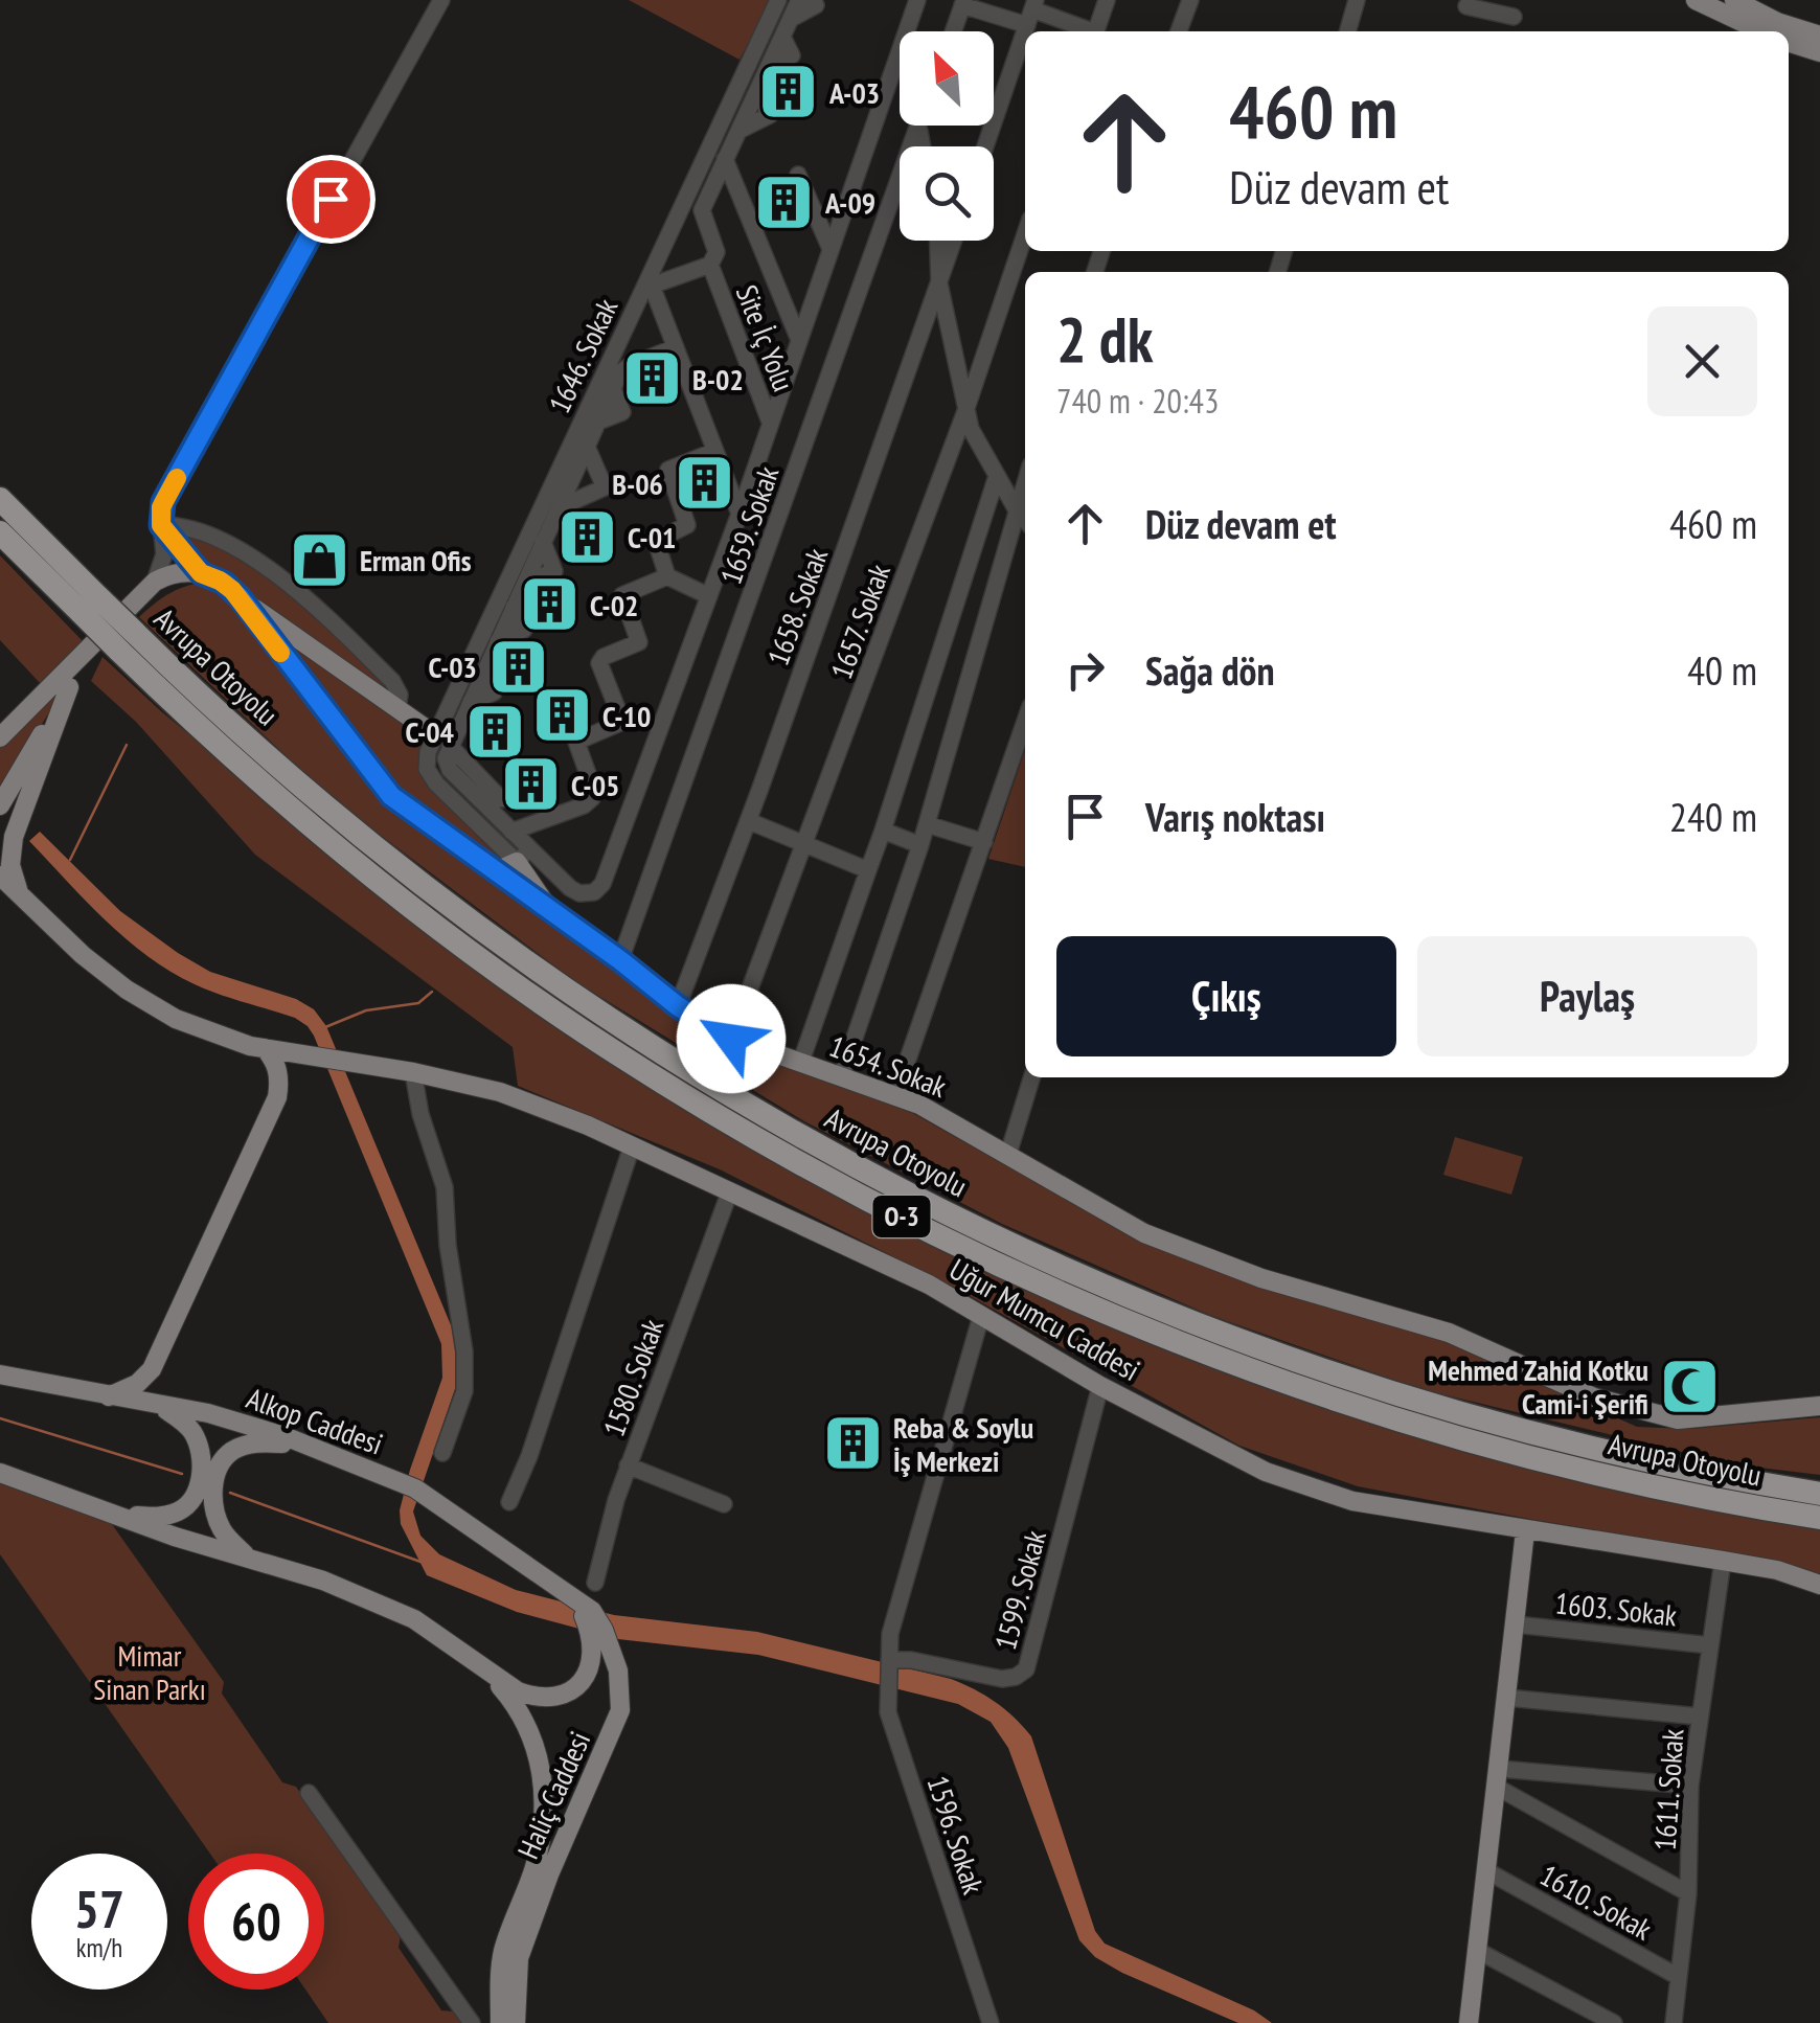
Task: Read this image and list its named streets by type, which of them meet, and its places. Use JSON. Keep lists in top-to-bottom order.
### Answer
{
  "streets": {
    "highway": ["Avrupa Otoyolu", "O-3"],
    "main road": [
      "1654. Sokak",
      "Uğur Mumcu Caddesi",
      "Alkop Caddesi",
      "Haliç Caddesi"
    ],
    "street": [
      "Site İç Yolu",
      "1646. Sokak",
      "1659. Sokak",
      "1658. Sokak",
      "1657. Sokak",
      "1580. Sokak",
      "1599. Sokak",
      "1603. Sokak",
      "1611. Sokak",
      "1596. Sokak",
      "1610. Sokak"
    ]
  },
  "crossings": [
    ["Site İç Yolu", "1646. Sokak"],
    ["1659. Sokak", "1654. Sokak"],
    ["1658. Sokak", "1654. Sokak"],
    ["1657. Sokak", "1654. Sokak"],
    ["Uğur Mumcu Caddesi", "1580. Sokak"],
    ["Uğur Mumcu Caddesi", "1599. Sokak"],
    ["Uğur Mumcu Caddesi", "1611. Sokak"],
    ["Uğur Mumcu Caddesi", "1596. Sokak"],
    ["Alkop Caddesi", "Haliç Caddesi"],
    ["1599. Sokak", "1596. Sokak"],
    ["1603. Sokak", "1611. Sokak"],
    ["1611. Sokak", "1610. Sokak"]
  ],
  "parks": ["Mimar Sinan Parkı"],
  "places": {
    "building": [
      "A-03",
      "A-09",
      "B-02",
      "B-06",
      "C-01",
      "C-02",
      "C-03",
      "C-10",
      "C-04",
      "C-05",
      "Reba & Soylu İş Merkezi"
    ],
    "shop": ["Erman Ofis"],
    "mosque": ["Mehmed Zahid Kotku Cami-i Şerifi"]
  },
  "north": "top left",
  "page": {
    "turn": ["460 m", "Düz devam et"],
    "heading": ["2 dk", "740 m · 20:43"],
    "list": [
      {
        "name": "Düz devam et",
        "value": "460 m"
      },
      {
        "name": "Sağa dön",
        "value": "40 m"
      },
      {
        "name": "Varış noktası",
        "value": "240 m"
      }
    ],
    "buttons": ["Çıkış", "Paylaş"],
    "speed": "57 km/h",
    "limit": "60"
  }
}
